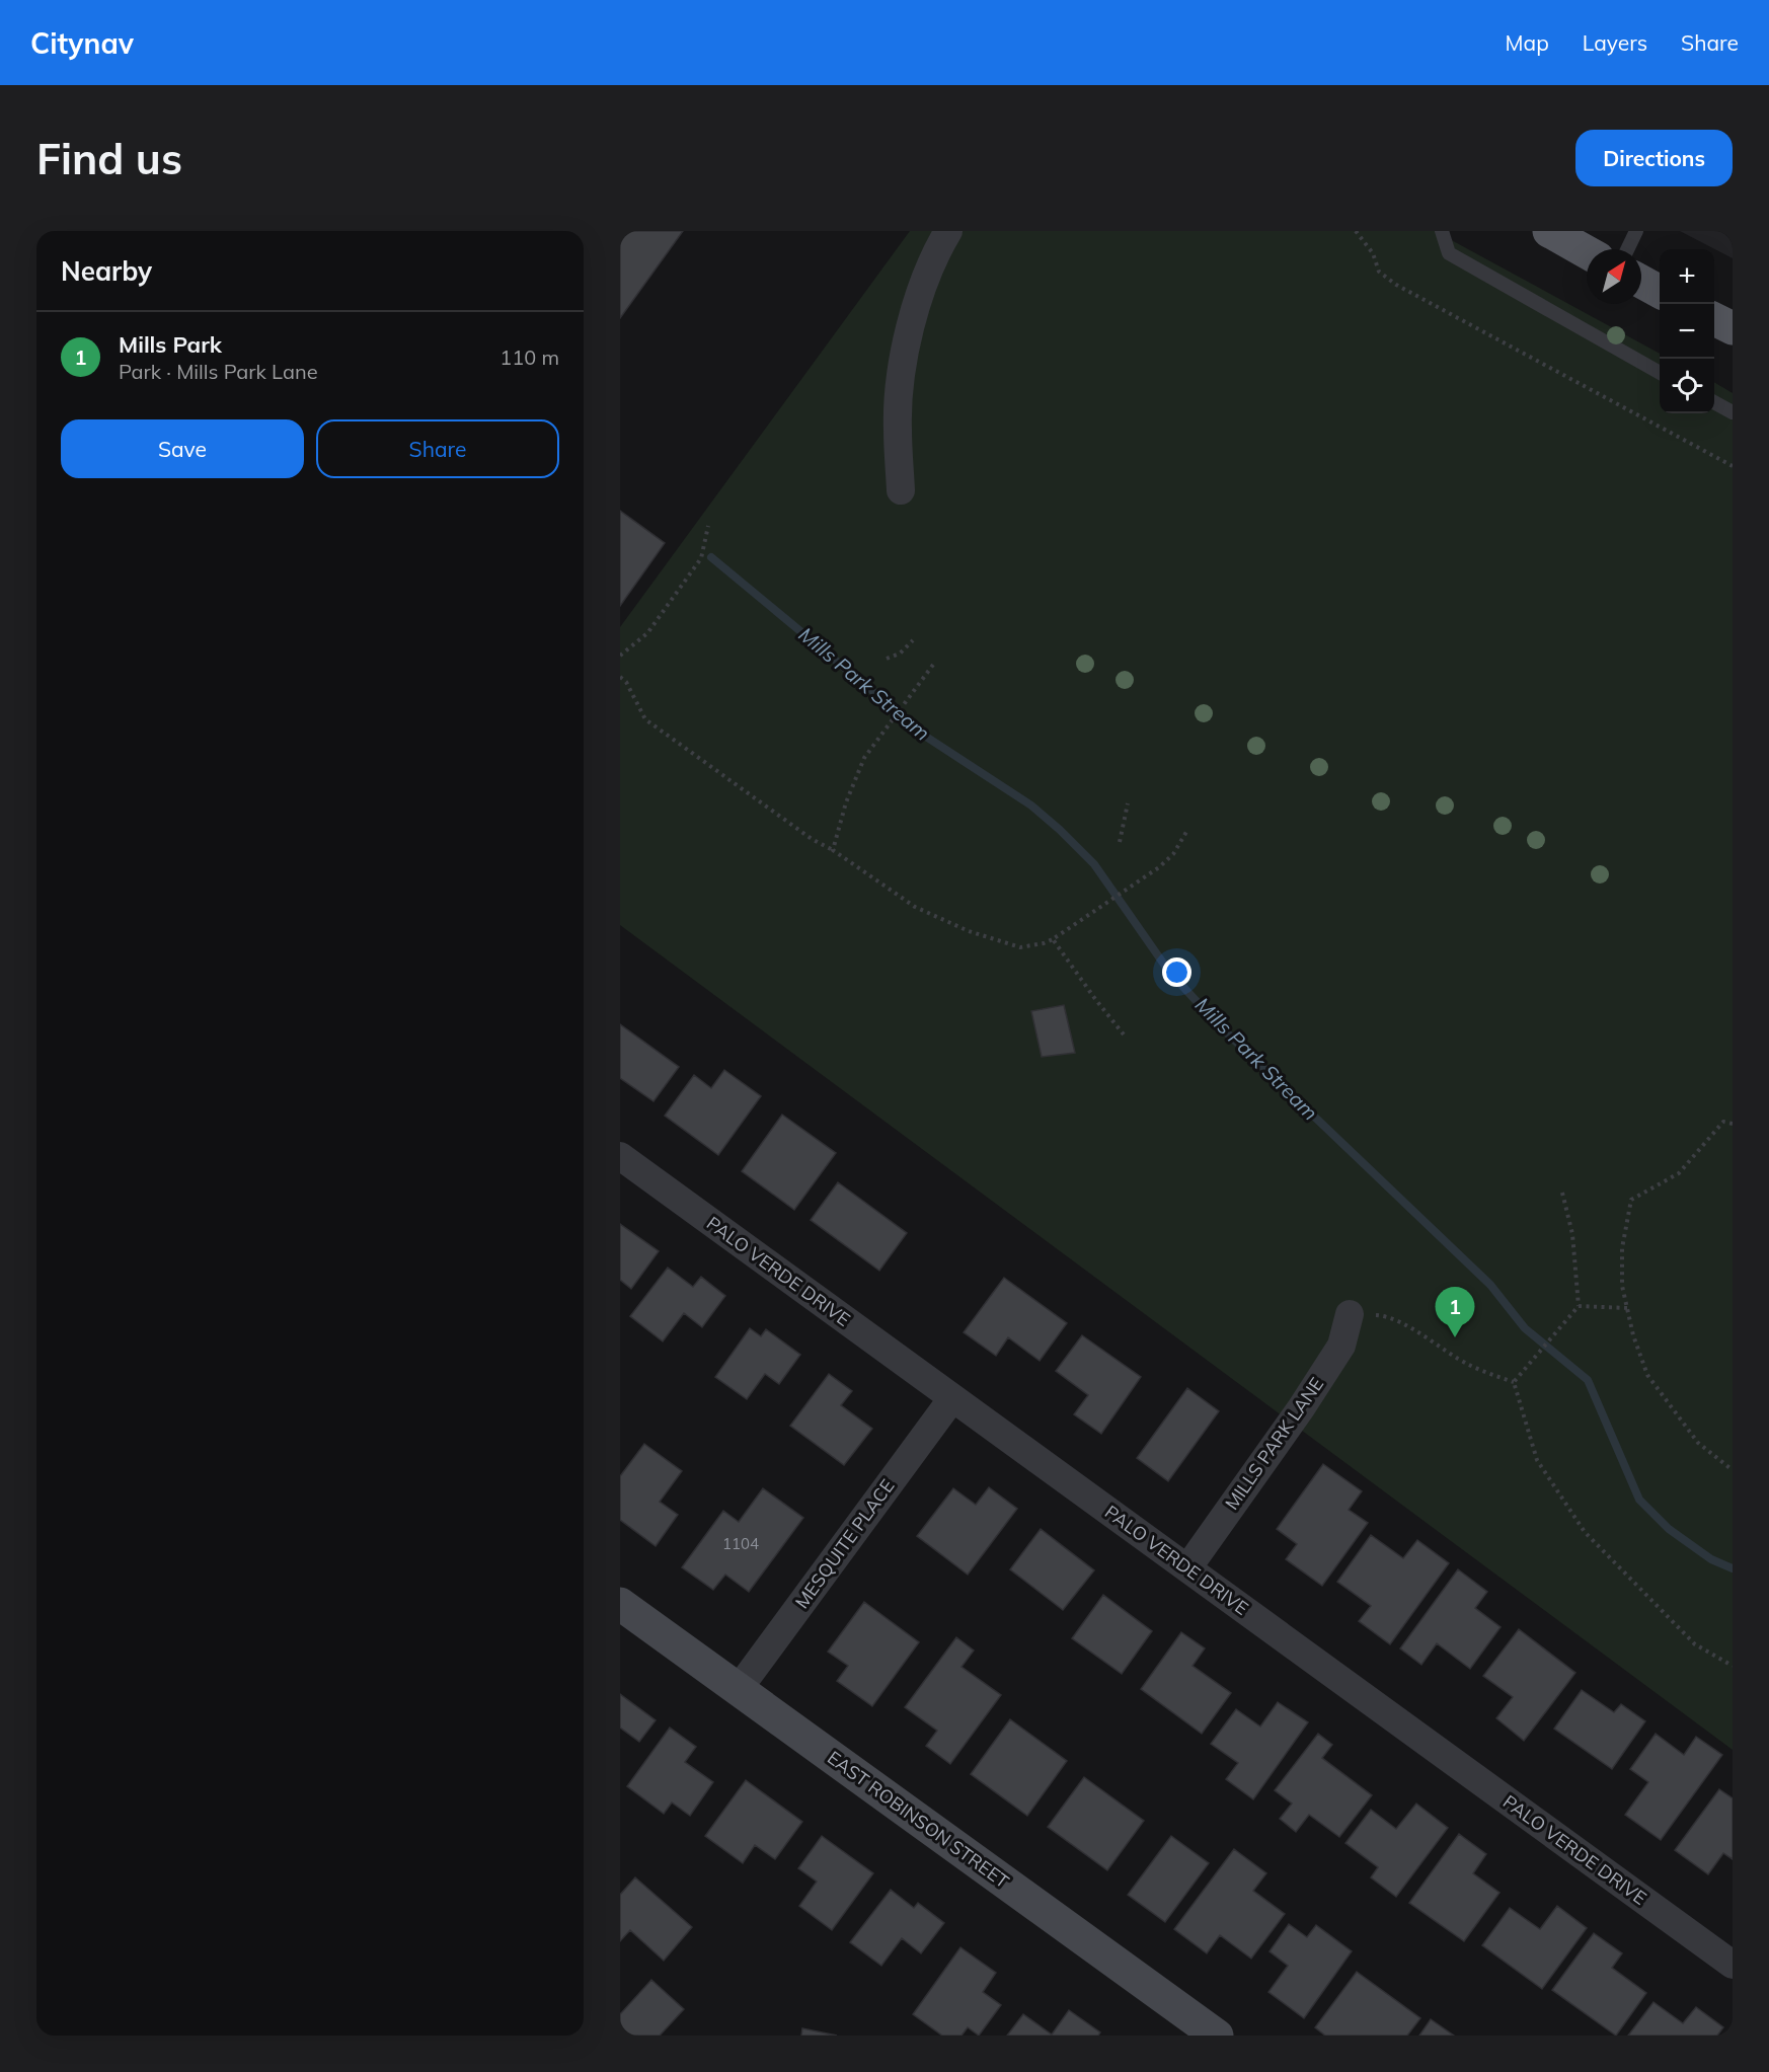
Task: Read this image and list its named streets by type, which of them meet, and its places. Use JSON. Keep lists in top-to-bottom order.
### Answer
{
  "streets": {
    "street": [
      "PALO VERDE DRIVE",
      "MILLS PARK LANE",
      "MESQUITE PLACE",
      "EAST ROBINSON STREET"
    ]
  },
  "crossings": [
    ["PALO VERDE DRIVE", "MILLS PARK LANE"],
    ["PALO VERDE DRIVE", "MESQUITE PLACE"],
    ["MESQUITE PLACE", "EAST ROBINSON STREET"]
  ],
  "water": ["Mills Park Stream"],
  "house_numbers": ["1104"],
  "north": "top right",
  "page": {
    "header": "Citynav",
    "nav": ["Map", "Layers", "Share"],
    "buttons": [
      "Directions",
      ["Save", "Share"]
    ],
    "title": "Find us",
    "heading": "Nearby",
    "map_buttons": ["+", "−"],
    "list": [
      {
        "mark": "1",
        "name": "Mills Park",
        "note": "Park · Mills Park Lane",
        "value": "110 m"
      }
    ],
    "pins": "1"
  }
}
